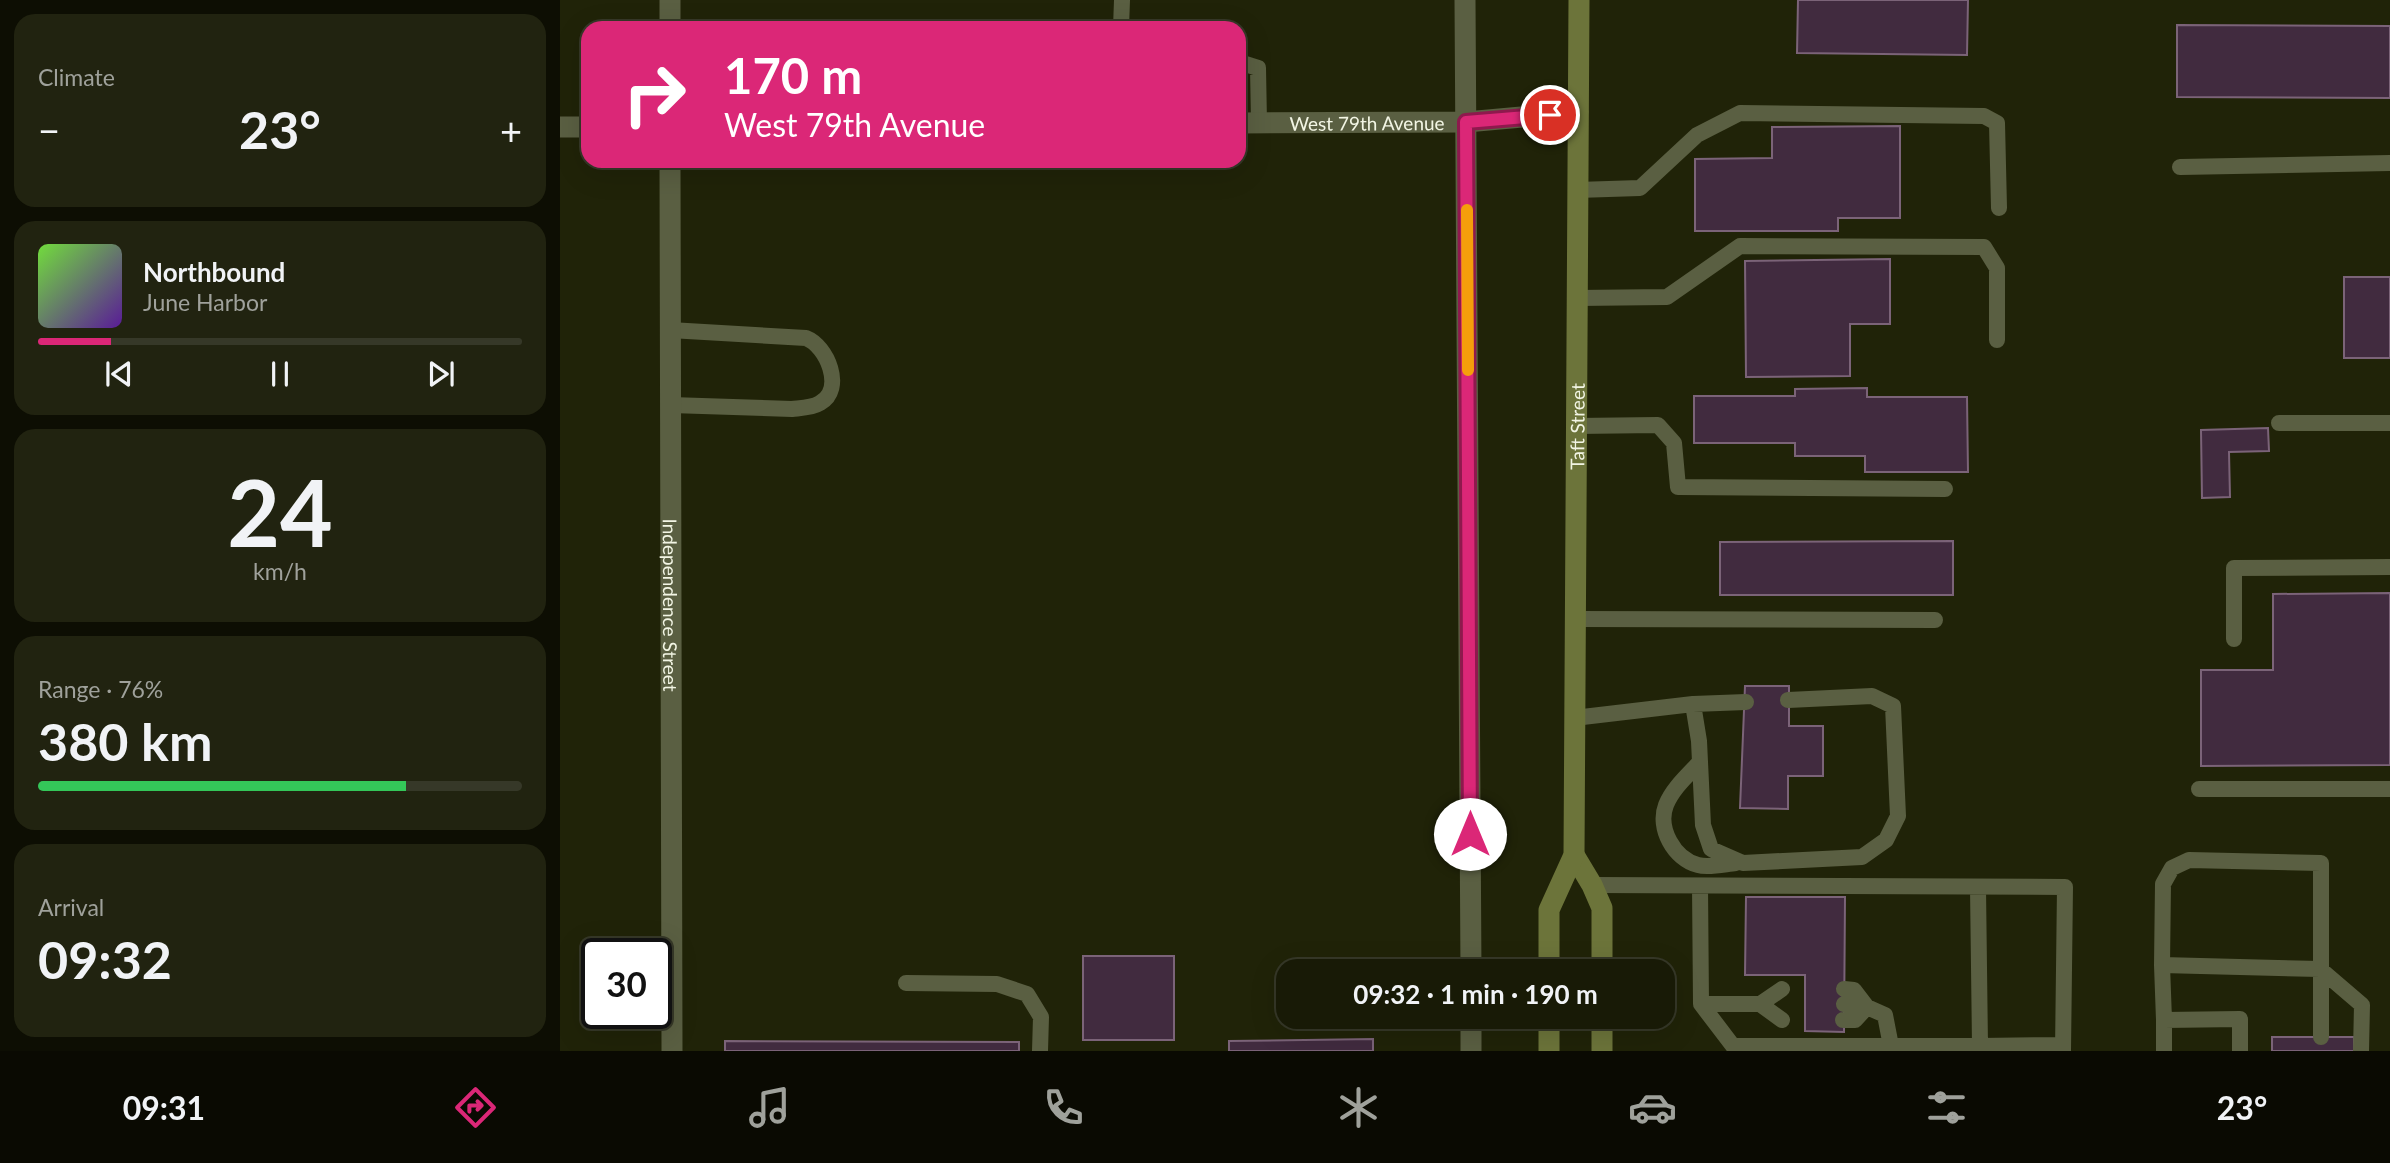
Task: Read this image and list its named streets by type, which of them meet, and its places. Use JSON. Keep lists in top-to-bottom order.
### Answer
{
  "streets": {
    "main road": ["Taft Street"],
    "street": ["West 79th Avenue", "Independence Street"]
  },
  "crossings": [
    ["West 79th Avenue", "Taft Street"]
  ],
  "page": {
    "tile": [
      "Climate",
      ["24", "km/h"],
      ["Range · 76%", "380 km"],
      ["Arrival", "09:32"]
    ],
    "turn": ["170 m", "West 79th Avenue"],
    "heat": ["−", "23°", "+"],
    "song": ["Northbound", "June Harbor"],
    "limit": "30",
    "trip": "09:32 · 1 min · 190 m",
    "tabs": ["09:31", "23°"]
  }
}
